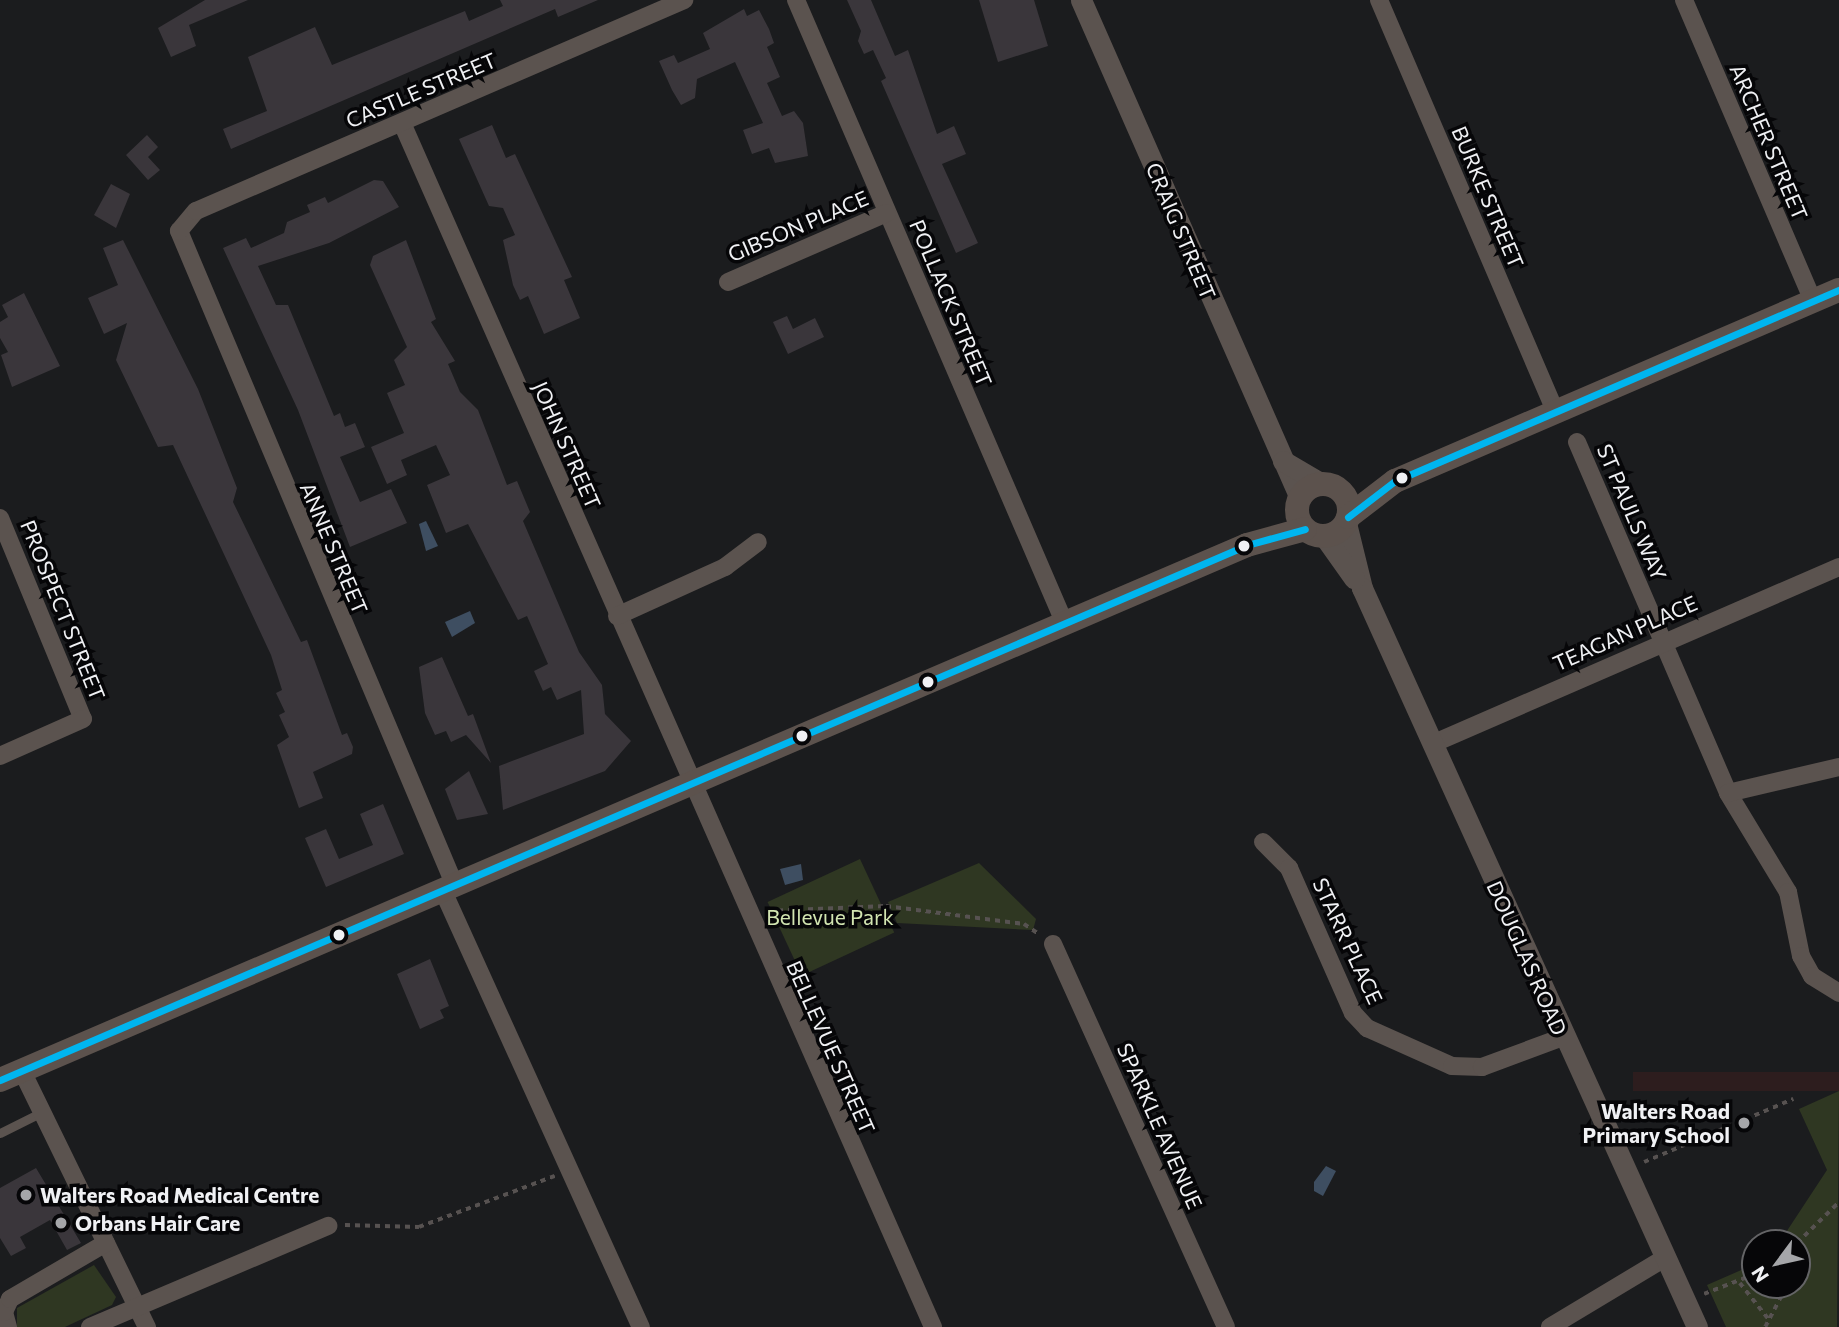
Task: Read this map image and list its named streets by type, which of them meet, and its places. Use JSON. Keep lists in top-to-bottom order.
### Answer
{
  "streets": {
    "street": [
      "CASTLE STREET",
      "ARCHER STREET",
      "BURKE STREET",
      "GIBSON PLACE",
      "CRAIG STREET",
      "POLLACK STREET",
      "JOHN STREET",
      "ST PAULS WAY",
      "ANNE STREET",
      "PROSPECT STREET",
      "TEAGAN PLACE",
      "STARR PLACE",
      "DOUGLAS ROAD",
      "BELLEVUE STREET",
      "SPARKLE AVENUE"
    ]
  },
  "crossings": [
    ["CASTLE STREET", "JOHN STREET"],
    ["CASTLE STREET", "ANNE STREET"],
    ["GIBSON PLACE", "POLLACK STREET"],
    ["JOHN STREET", "BELLEVUE STREET"],
    ["ST PAULS WAY", "TEAGAN PLACE"],
    ["TEAGAN PLACE", "DOUGLAS ROAD"],
    ["STARR PLACE", "DOUGLAS ROAD"]
  ],
  "parks": ["Bellevue Park"],
  "places": ["Walters Road Primary School", "Walters Road Medical Centre", "Orbans Hair Care"],
  "north": "bottom left"
}
